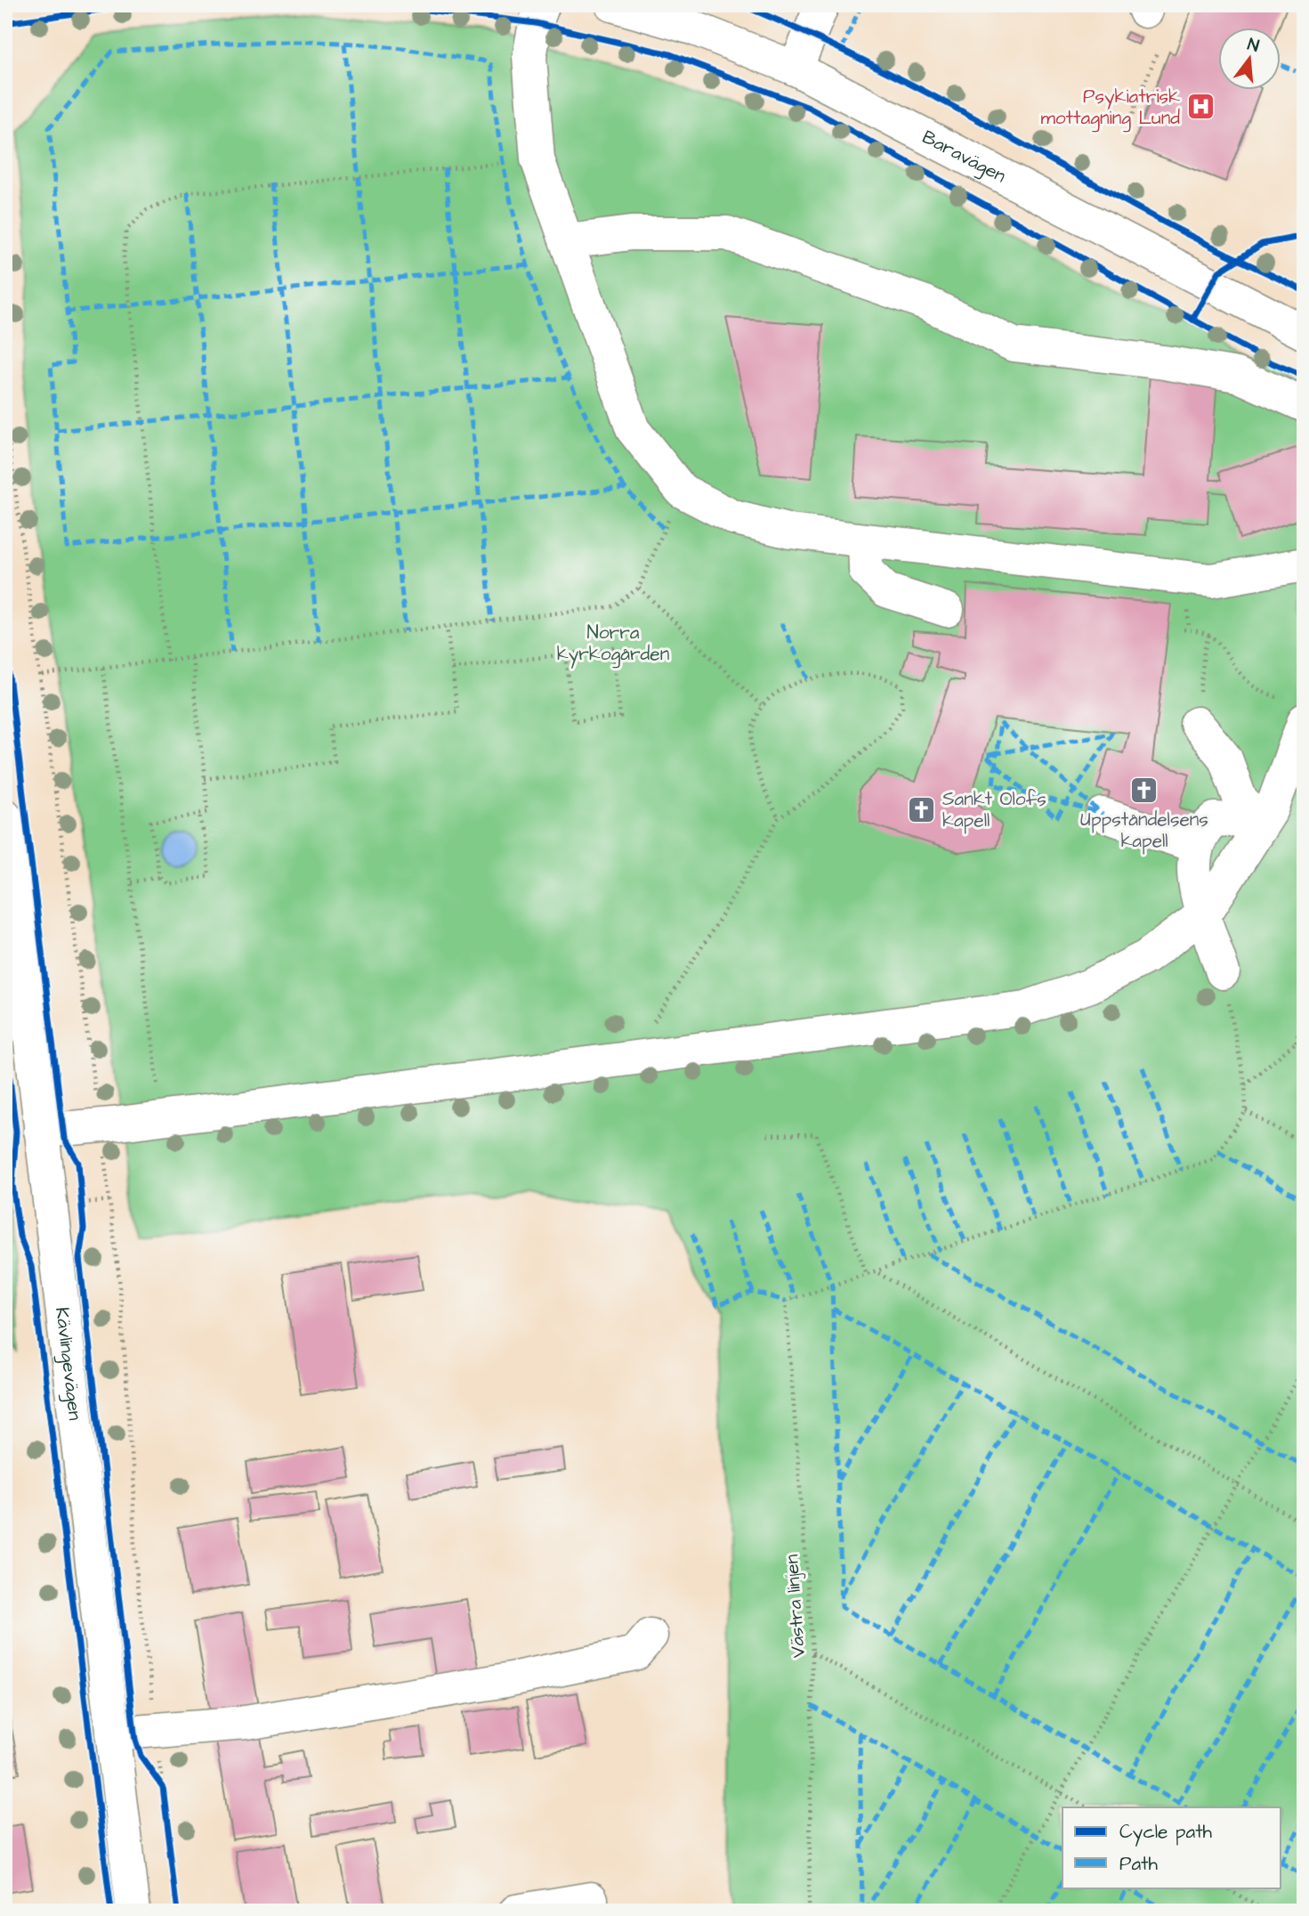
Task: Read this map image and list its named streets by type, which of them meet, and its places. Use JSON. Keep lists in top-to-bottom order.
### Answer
{
  "streets": {
    "main road": ["Baravägen", "Kävlingevägen"],
    "path": ["Västra linjen"]
  },
  "parks": ["Norra kyrkogården"],
  "places": {
    "hospital": ["Psykiatrisk mottagning Lund"],
    "church": ["Uppståndelsens kapell", "Sankt Olofs kapell"]
  },
  "legend": ["Cycle path", "Path"],
  "north": "top"
}
